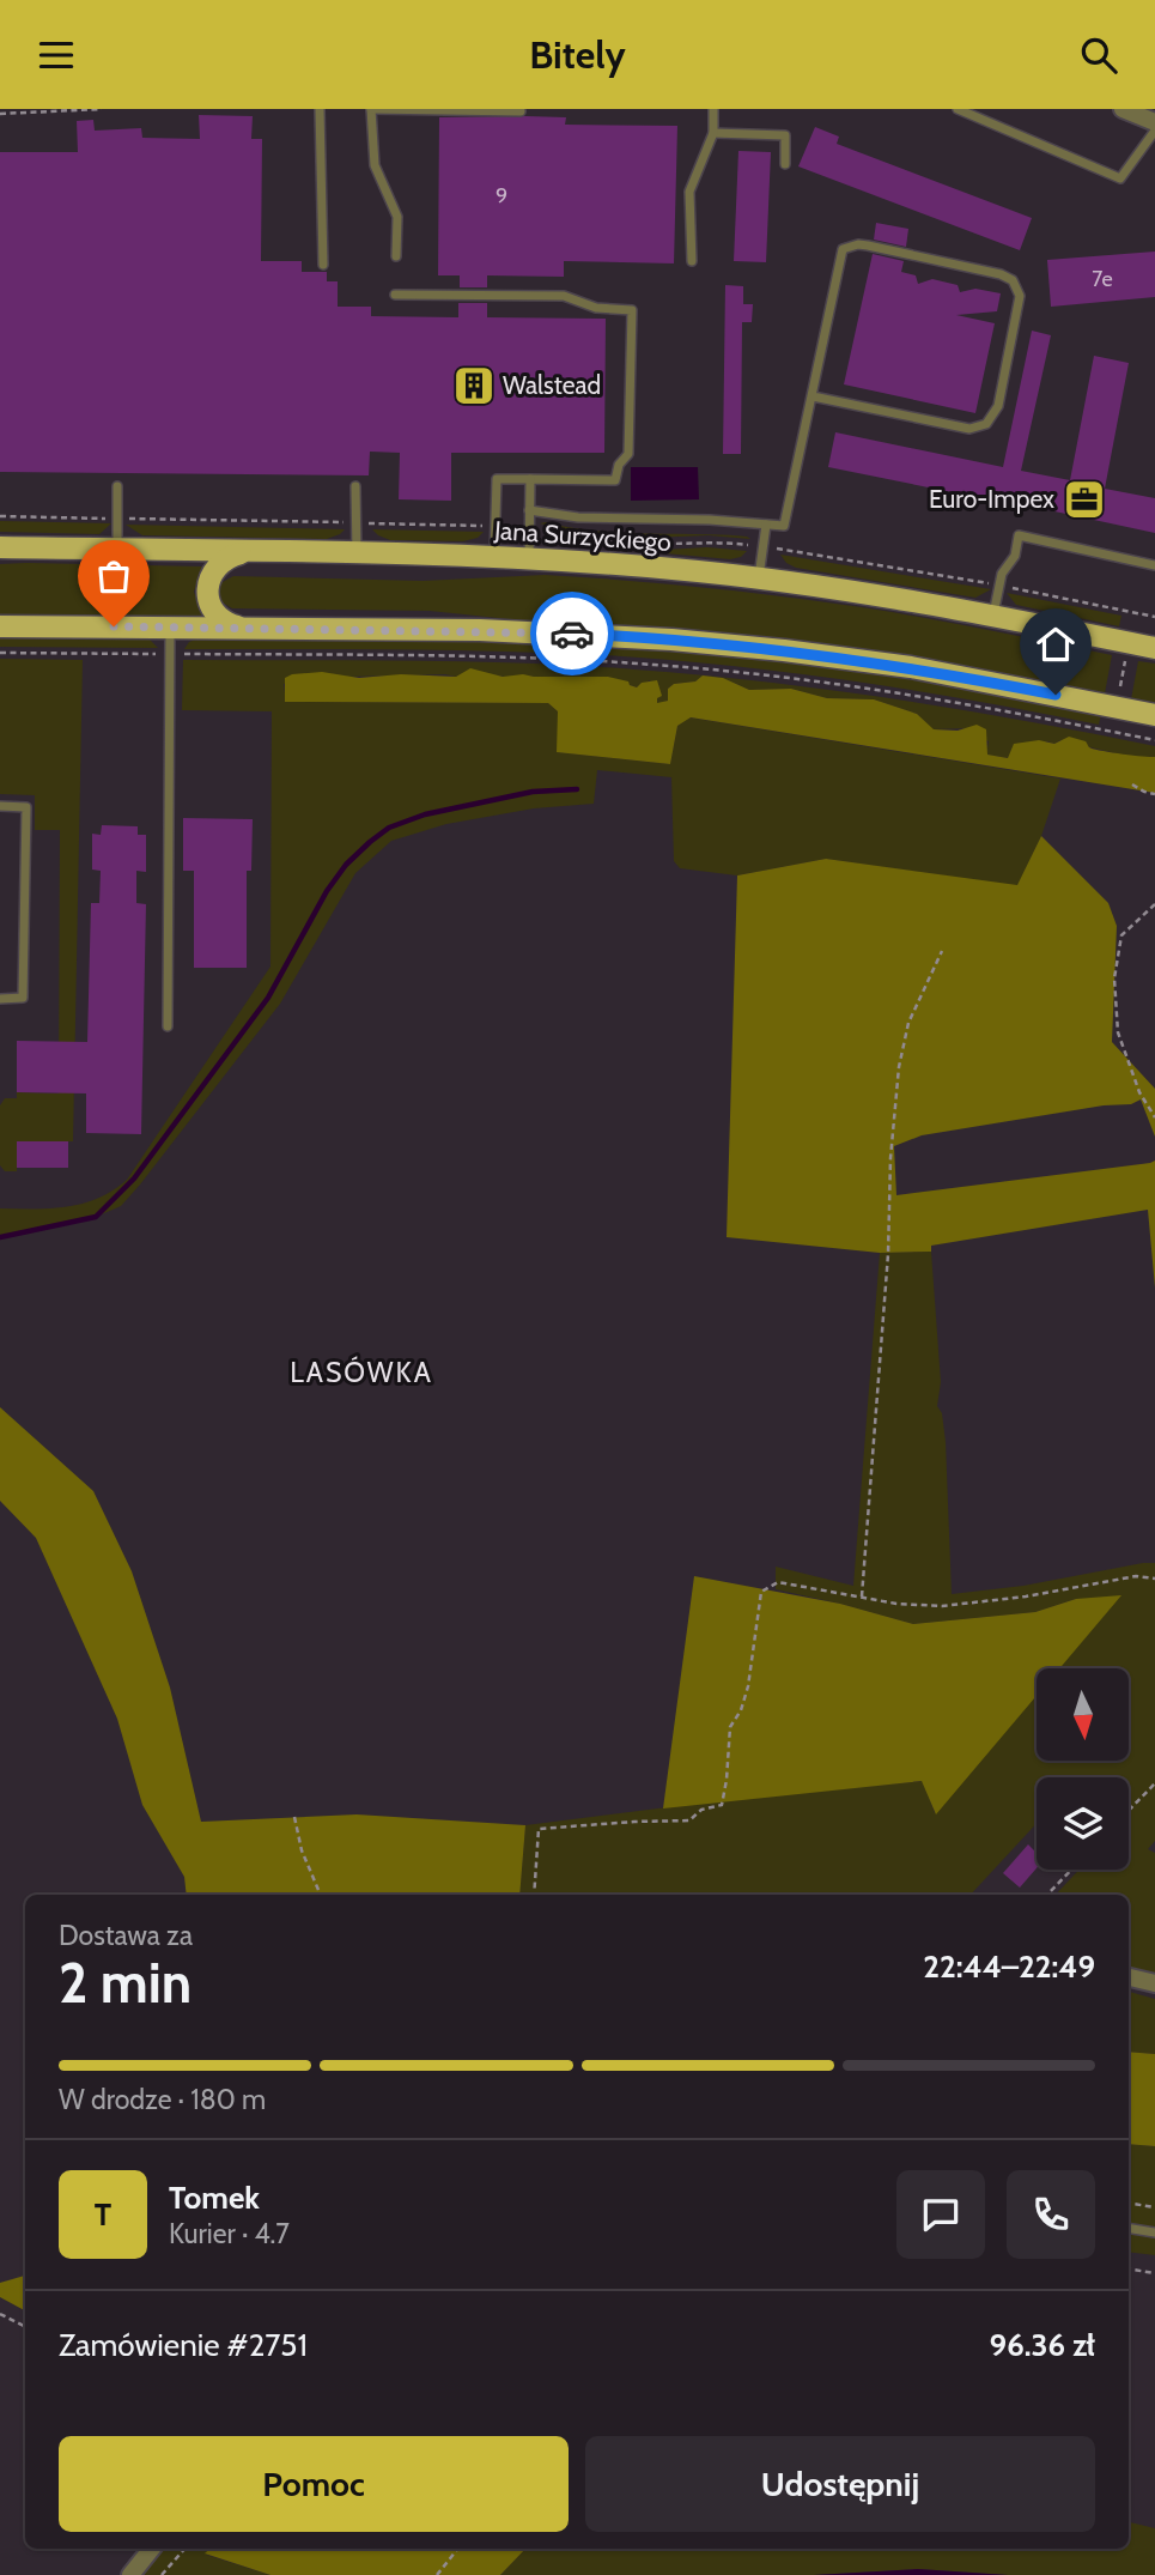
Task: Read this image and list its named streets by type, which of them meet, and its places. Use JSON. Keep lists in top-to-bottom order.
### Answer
{
  "streets": {
    "main road": ["Jana Surzyckiego"]
  },
  "districts": ["LASÓWKA"],
  "places": {
    "building": ["Walstead"],
    "office": ["Euro-Impex"]
  },
  "house_numbers": ["9", "7e"],
  "north": "bottom",
  "page": {
    "header": "Bitely",
    "heading": ["2 min", "Dostawa za", "22:44–22:49"],
    "panel": [
      "Tomek",
      "Kurier · 4.7",
      "Zamówienie #2751",
      "96.36 zł"
    ],
    "bar": "W drodze · 180 m",
    "round": "T",
    "buttons": ["Pomoc", "Udostępnij"]
  }
}
